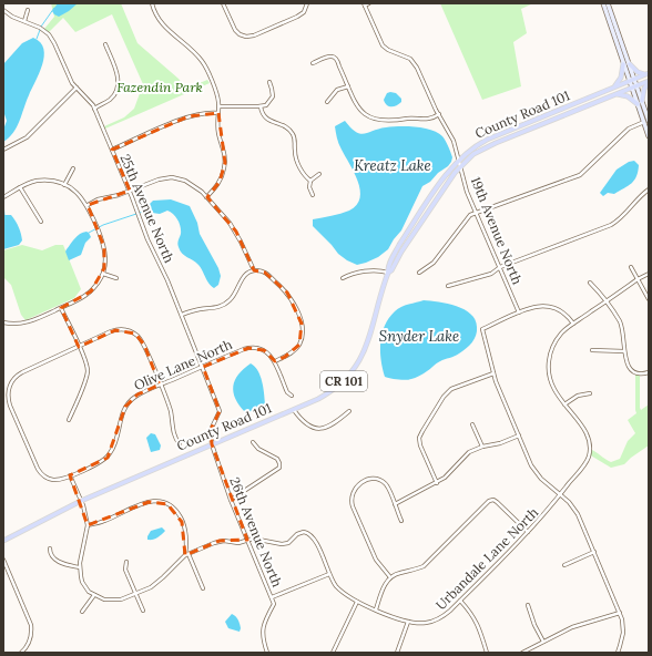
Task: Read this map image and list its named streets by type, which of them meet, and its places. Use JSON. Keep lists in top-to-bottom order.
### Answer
{
  "streets": {
    "main road": ["County Road 101", "CR 101"],
    "street": [
      "25th Avenue North",
      "19th Avenue North",
      "Olive Lane North",
      "26th Avenue North",
      "Urbandale Lane North"
    ]
  },
  "crossings": [
    ["County Road 101", "25th Avenue North"],
    ["County Road 101", "19th Avenue North"],
    ["County Road 101", "26th Avenue North"],
    ["25th Avenue North", "Olive Lane North"],
    ["25th Avenue North", "26th Avenue North"],
    ["26th Avenue North", "Urbandale Lane North"]
  ],
  "water": ["Kreatz Lake", "Snyder Lake"],
  "parks": ["Fazendin Park"]
}
